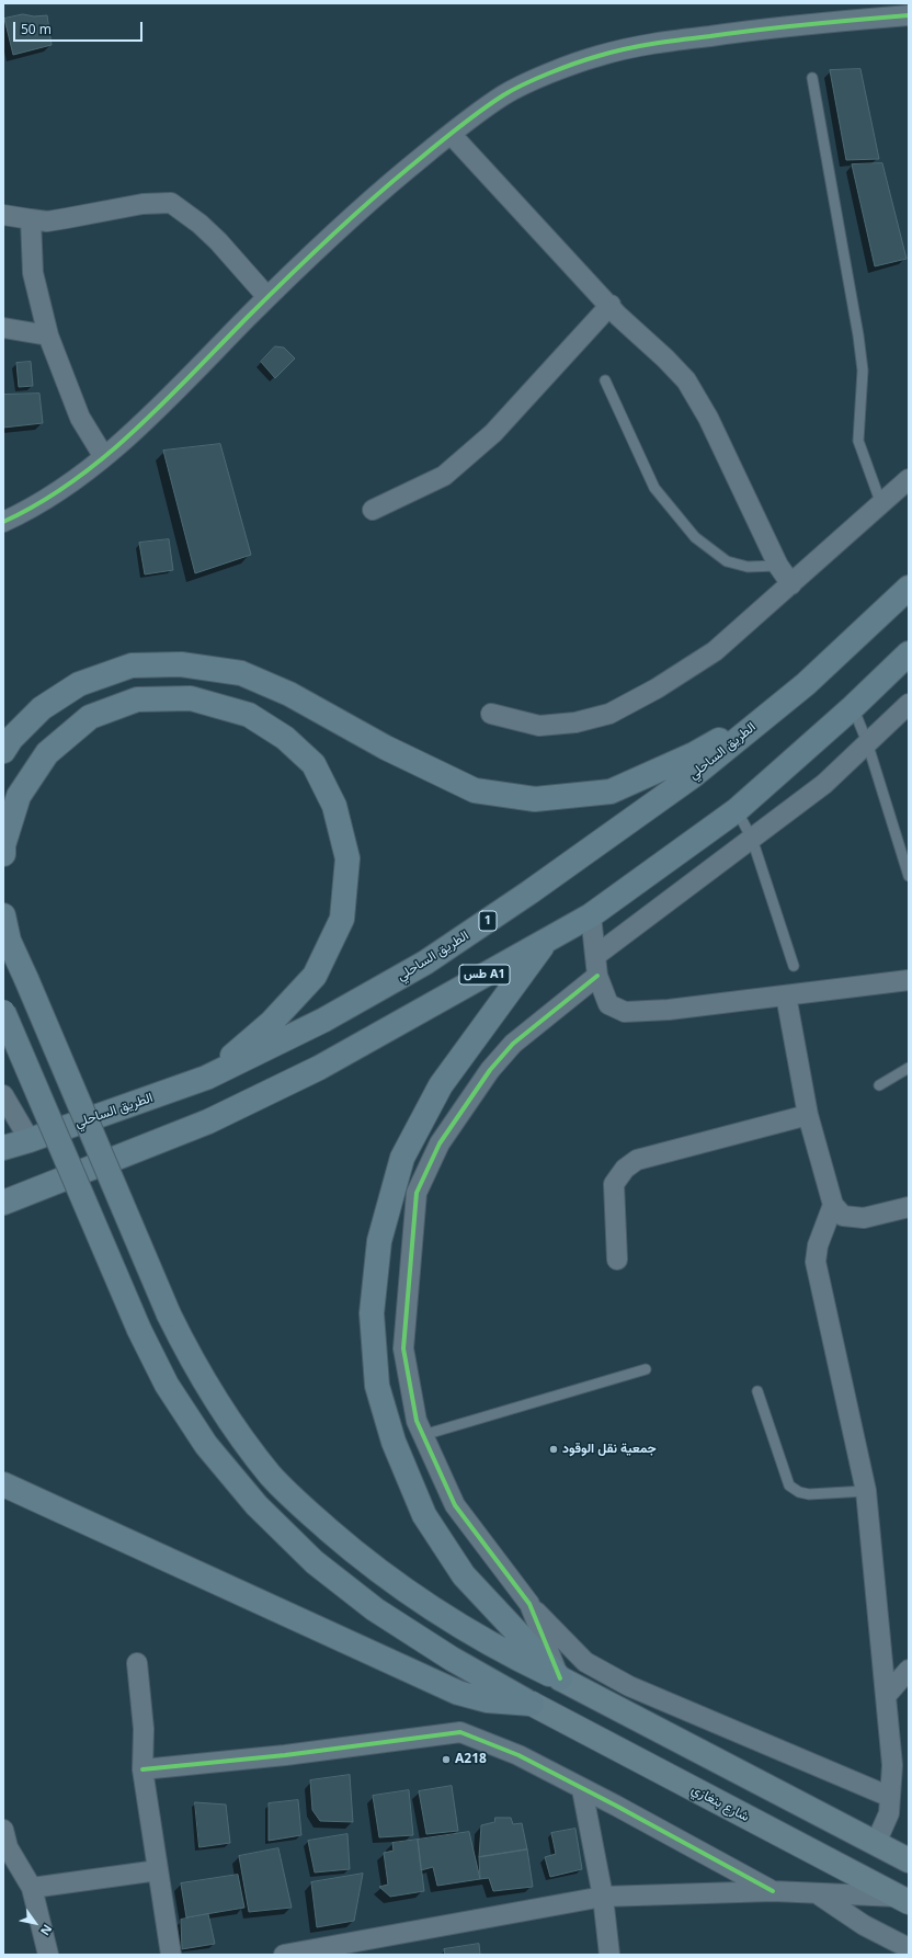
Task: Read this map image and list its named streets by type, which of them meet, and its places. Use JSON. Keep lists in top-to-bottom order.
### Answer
{
  "streets": {
    "highway": ["الطريق الساحلي", "1", "طس A1"],
    "main road": ["شارع بنغازي"]
  },
  "places": ["جمعية نقل الوقود", "A218"],
  "scale_bar": "50 m",
  "north": "bottom right"
}
